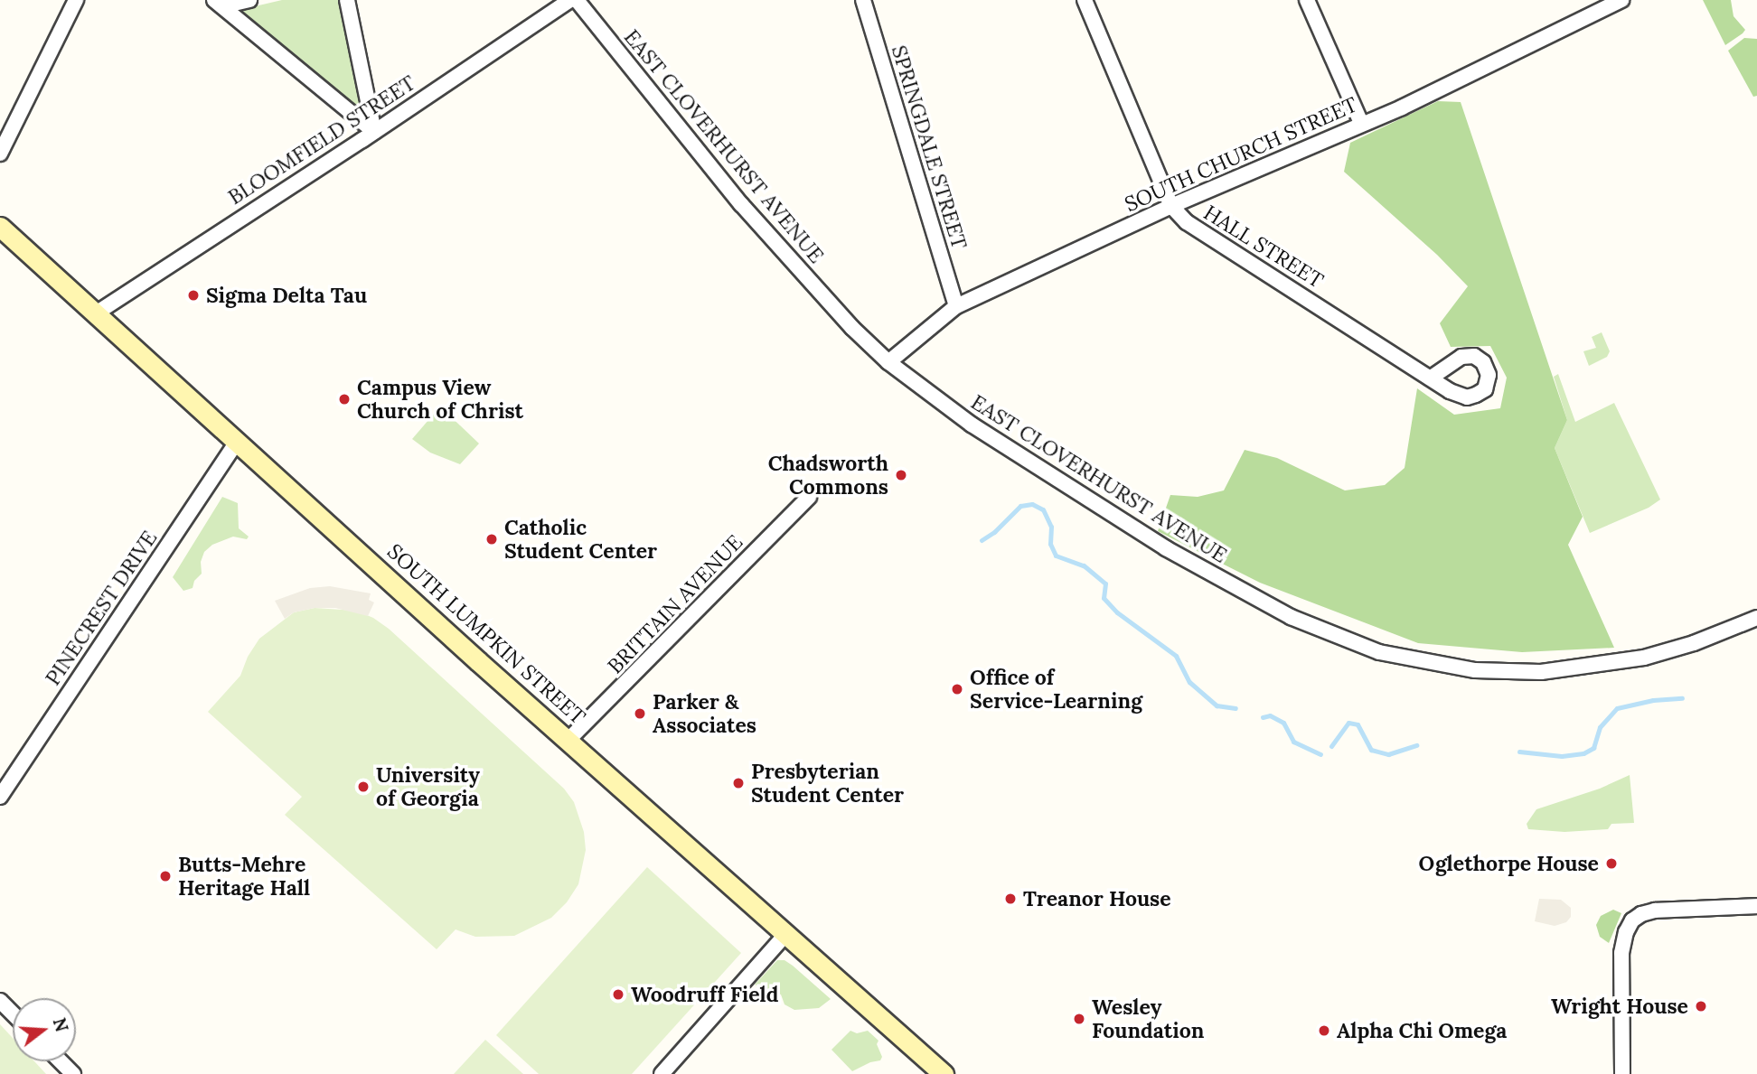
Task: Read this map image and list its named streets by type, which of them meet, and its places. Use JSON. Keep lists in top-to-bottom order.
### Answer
{
  "streets": {
    "main road": ["SOUTH LUMPKIN STREET"],
    "street": [
      "BLOOMFIELD STREET",
      "EAST CLOVERHURST AVENUE",
      "SPRINGDALE STREET",
      "SOUTH CHURCH STREET",
      "HALL STREET",
      "BRITTAIN AVENUE",
      "PINECREST DRIVE"
    ]
  },
  "crossings": [
    ["BLOOMFIELD STREET", "SOUTH LUMPKIN STREET"],
    ["EAST CLOVERHURST AVENUE", "SOUTH CHURCH STREET"],
    ["SPRINGDALE STREET", "SOUTH CHURCH STREET"],
    ["SOUTH CHURCH STREET", "HALL STREET"],
    ["BRITTAIN AVENUE", "SOUTH LUMPKIN STREET"],
    ["PINECREST DRIVE", "SOUTH LUMPKIN STREET"]
  ],
  "places": [
    "Sigma Delta Tau",
    "Campus View Church of Christ",
    "Chadsworth Commons",
    "Catholic Student Center",
    "Office of Service-Learning",
    "Parker & Associates",
    "Presbyterian Student Center",
    "University of Georgia",
    "Oglethorpe House",
    "Butts-Mehre Heritage Hall",
    "Treanor House",
    "Woodruff Field",
    "Wright House",
    "Wesley Foundation",
    "Alpha Chi Omega"
  ],
  "north": "right"
}
